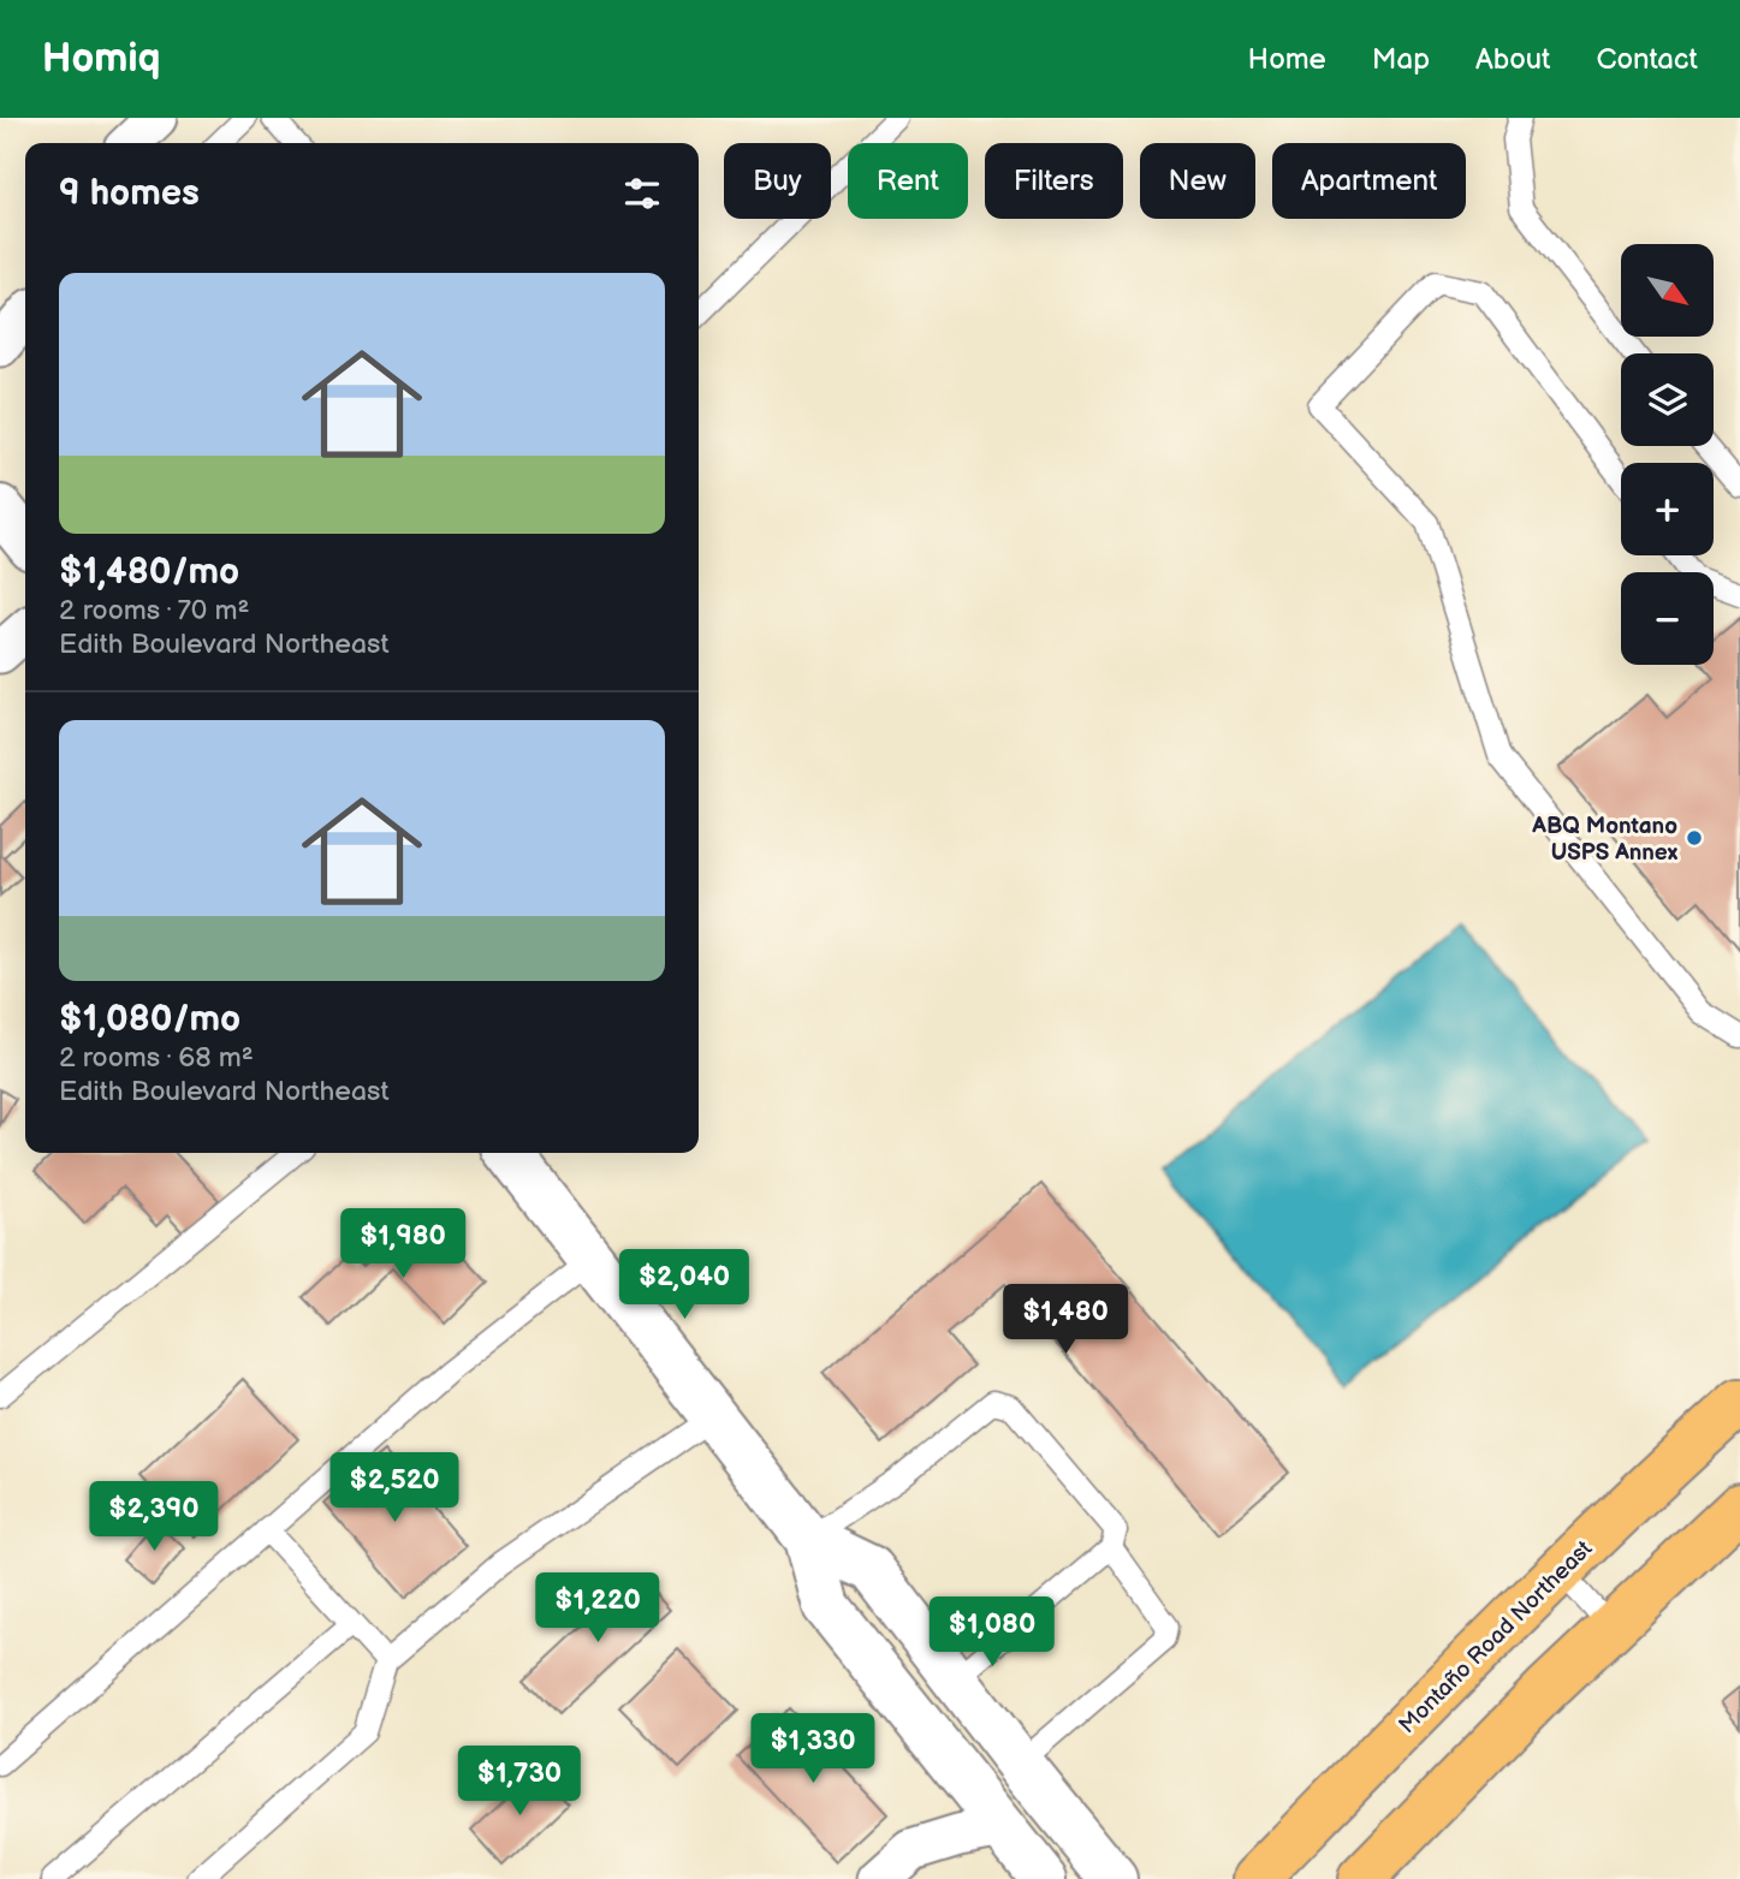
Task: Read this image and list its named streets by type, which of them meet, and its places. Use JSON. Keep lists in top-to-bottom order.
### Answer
{
  "streets": {
    "main road": ["Montaño Road Northeast"]
  },
  "places": ["ABQ Montano USPS Annex"],
  "north": "bottom right",
  "page": {
    "header": "Homiq",
    "nav": [
      "Home",
      "Map",
      "About",
      "Contact"
    ],
    "chip": [
      "Buy",
      "Rent",
      "Filters",
      "New",
      "Apartment"
    ],
    "heading": "9 homes",
    "map_buttons": ["+", "−"],
    "list": [
      {
        "name": "$1,480/mo",
        "note": "2 rooms · 70 m² · Edith Boulevard Northeast"
      },
      {
        "name": "$1,080/mo",
        "note": "2 rooms · 68 m² · Edith Boulevard Northeast"
      }
    ],
    "price": [
      "$1,980",
      "$2,040",
      "$1,480",
      "$2,520",
      "$2,390",
      "$1,220",
      "$1,080",
      "$1,330",
      "$1,730"
    ]
  }
}
